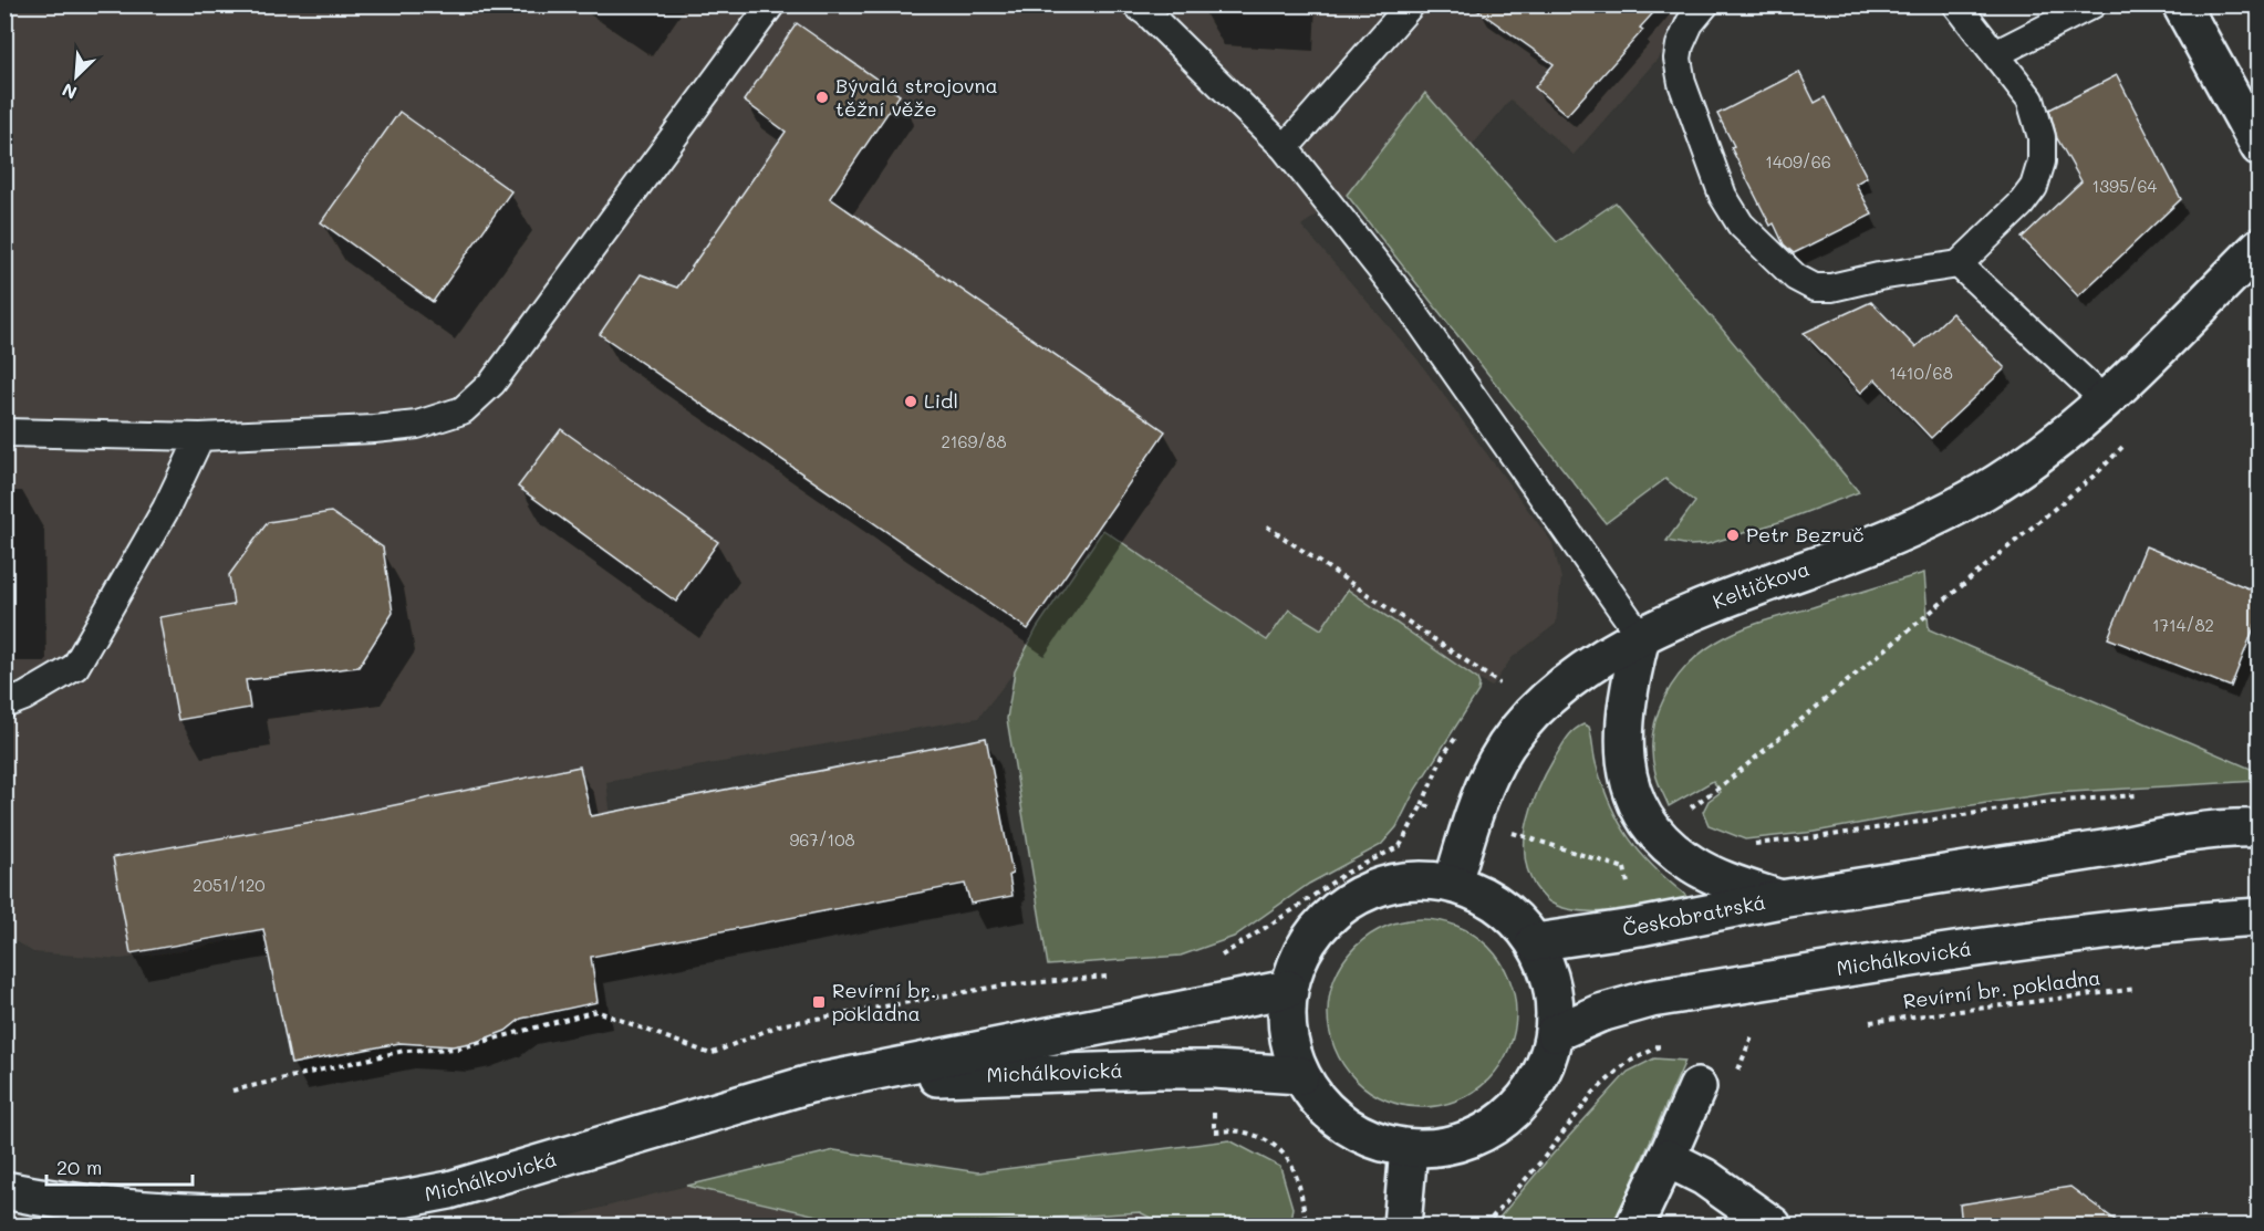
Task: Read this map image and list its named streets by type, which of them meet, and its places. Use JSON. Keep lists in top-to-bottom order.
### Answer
{
  "streets": {
    "street": ["Keltičkova", "Českobratrská", "Michálkovická"],
    "path": ["Revírní br. pokladna"]
  },
  "places": {
    "other": ["Bývalá strojovna těžní věže", "Lidl", "Petr Bezruč"],
    "transit": ["Revírní br. pokladna"]
  },
  "house_numbers": [
    "1409/66",
    "1395/64",
    "1410/68",
    "2169/88",
    "1714/82",
    "967/108",
    "2051/120"
  ],
  "scale_bar": "20 m",
  "north": "bottom left"
}
